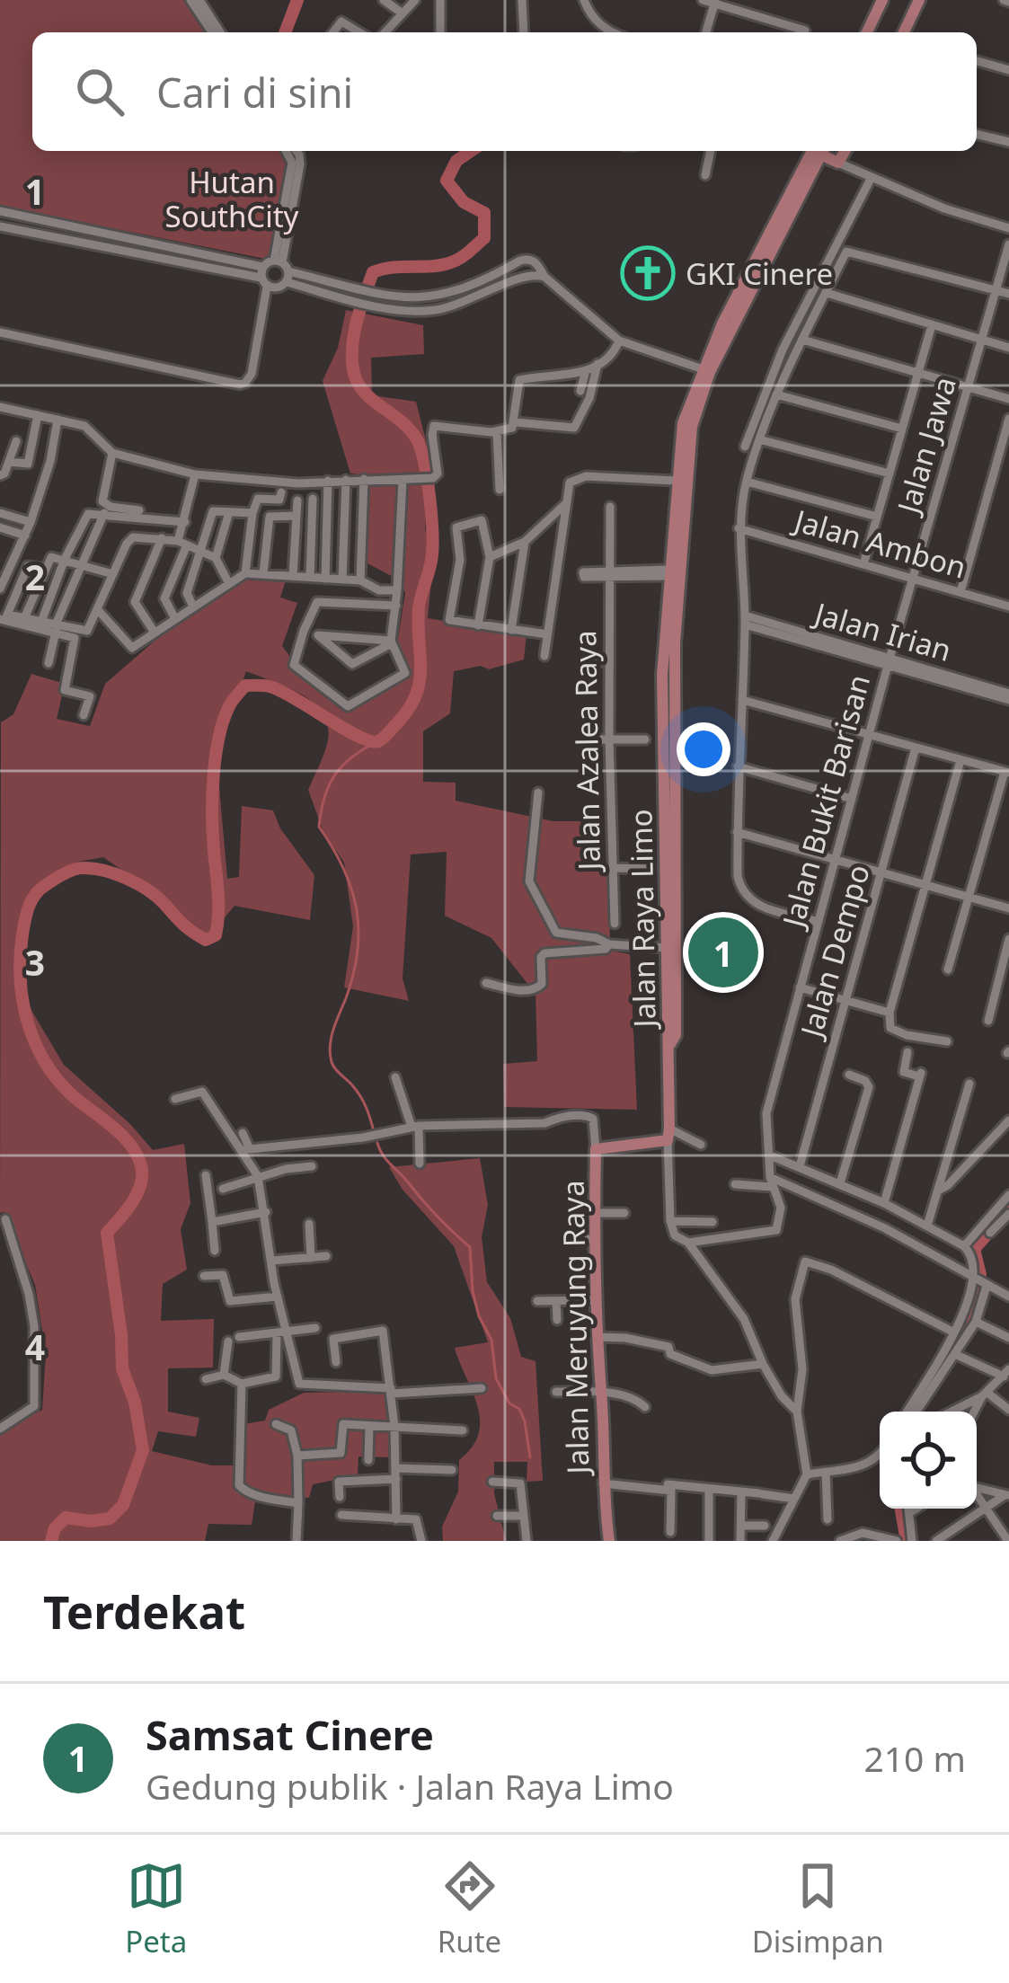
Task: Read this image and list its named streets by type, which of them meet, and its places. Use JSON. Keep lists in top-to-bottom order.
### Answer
{
  "streets": {
    "main road": ["Jalan Raya Limo", "Jalan Meruyung Raya"],
    "street": [
      "Jalan Jawa",
      "Jalan Ambon",
      "Jalan Irian",
      "Jalan Azalea Raya",
      "Jalan Bukit Barisan",
      "Jalan Dempo"
    ]
  },
  "crossings": [
    ["Jalan Jawa", "Jalan Ambon"],
    ["Jalan Jawa", "Jalan Irian"],
    ["Jalan Jawa", "Jalan Bukit Barisan"],
    ["Jalan Irian", "Jalan Bukit Barisan"]
  ],
  "parks": ["Hutan SouthCity"],
  "places": {
    "church": ["GKI Cinere"]
  },
  "page": {
    "search": "Cari di sini",
    "pins": "1",
    "heading": "Terdekat",
    "list": [
      {
        "mark": "1",
        "name": "Samsat Cinere",
        "note": "Gedung publik · Jalan Raya Limo",
        "value": "210 m"
      }
    ],
    "nav": ["Peta", "Rute", "Disimpan"]
  },
  "grid": {
    "rows": [
      "1",
      "2",
      "3",
      "4"
    ]
  }
}
